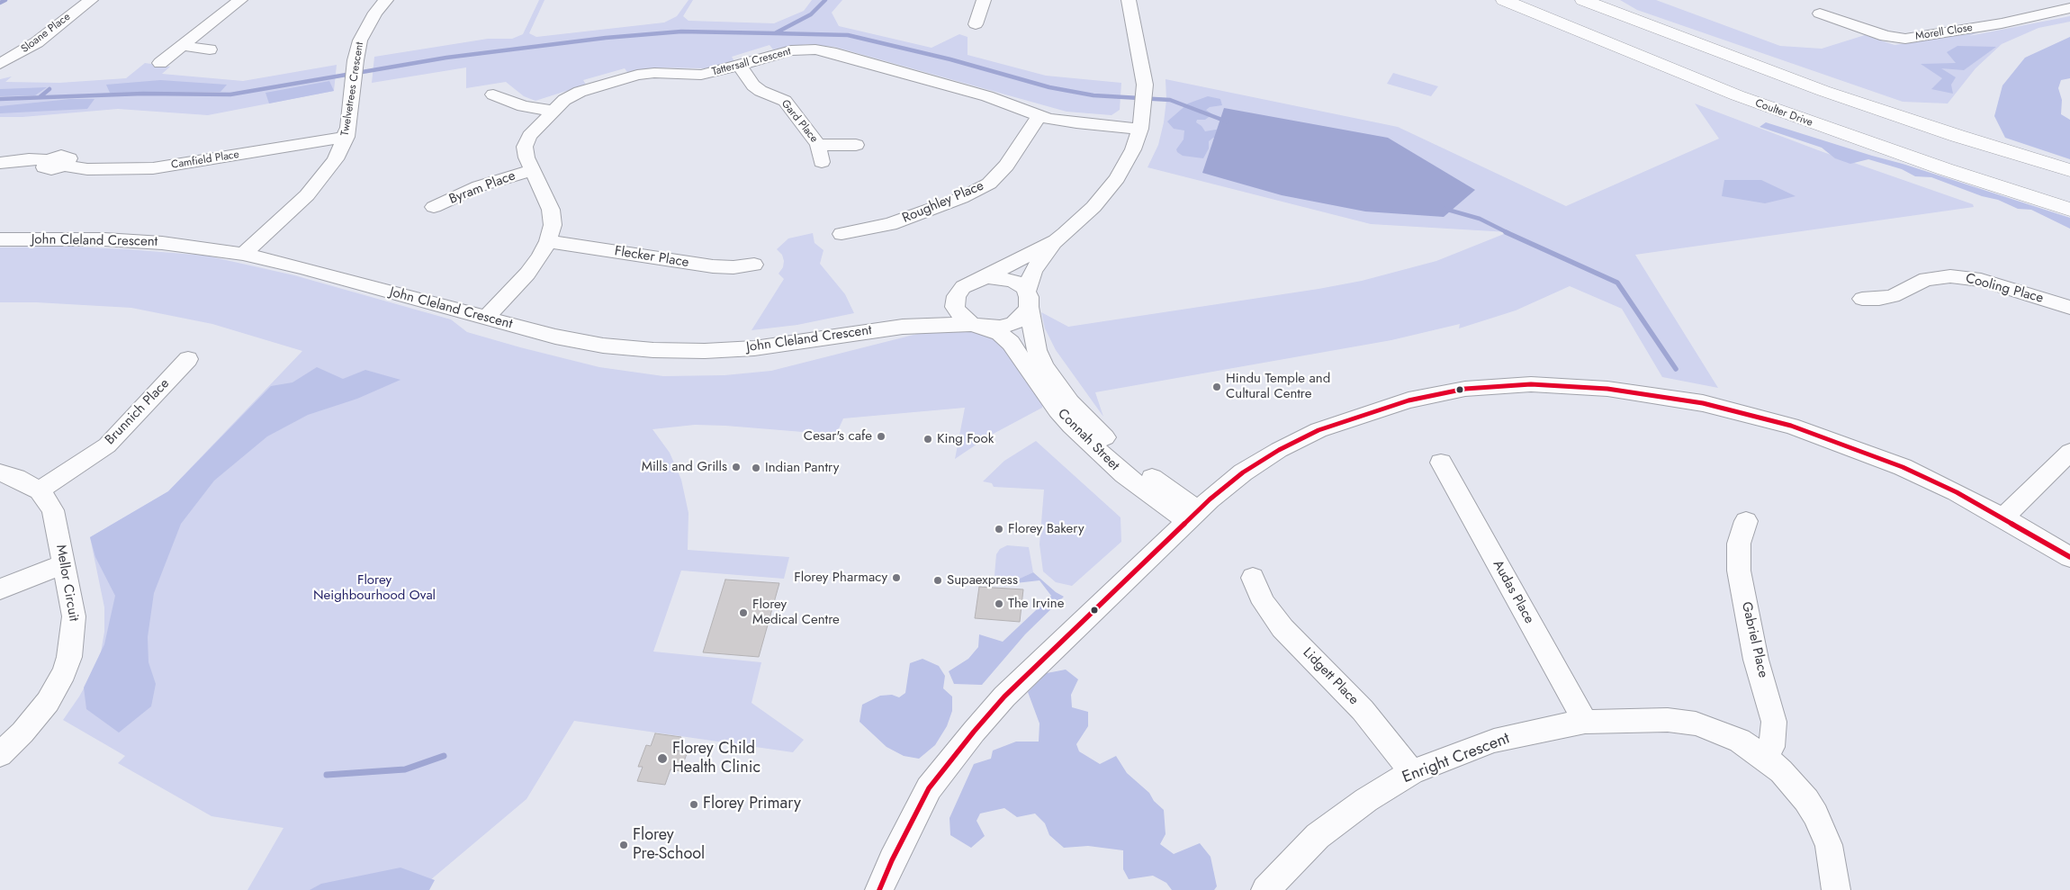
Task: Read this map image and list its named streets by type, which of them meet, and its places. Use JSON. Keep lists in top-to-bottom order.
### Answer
{
  "streets": {
    "main road": ["Coulter Drive"],
    "street": [
      "Morell Close",
      "Sloane Place",
      "Tattersall Crescent",
      "Twelvetrees Crescent",
      "Gard Place",
      "Camfield Place",
      "Byram Place",
      "Roughley Place",
      "John Cleland Crescent",
      "Flecker Place",
      "Cooling Place",
      "Brunnich Place",
      "Connah Street",
      "Mellor Circuit",
      "Audas Place",
      "Gabriel Place",
      "Lidgett Place",
      "Enright Crescent"
    ]
  },
  "crossings": [
    ["Tattersall Crescent", "Gard Place"],
    ["Tattersall Crescent", "Byram Place"],
    ["Tattersall Crescent", "Roughley Place"],
    ["Tattersall Crescent", "John Cleland Crescent"],
    ["Tattersall Crescent", "Flecker Place"],
    ["Twelvetrees Crescent", "Camfield Place"],
    ["Twelvetrees Crescent", "John Cleland Crescent"],
    ["John Cleland Crescent", "Connah Street"],
    ["Brunnich Place", "Mellor Circuit"],
    ["Audas Place", "Enright Crescent"],
    ["Gabriel Place", "Enright Crescent"],
    ["Lidgett Place", "Enright Crescent"]
  ],
  "parks": ["Florey Neighbourhood Oval"],
  "places": [
    "Hindu Temple and Cultural Centre",
    "Cesar's cafe",
    "King Fook",
    "Mills and Grills",
    "Indian Pantry",
    "Florey Bakery",
    "Florey Pharmacy",
    "Supaexpress",
    "The Irvine",
    "Florey Medical Centre",
    "Florey Child Health Clinic",
    "Florey Primary",
    "Florey Pre-School"
  ]
}
